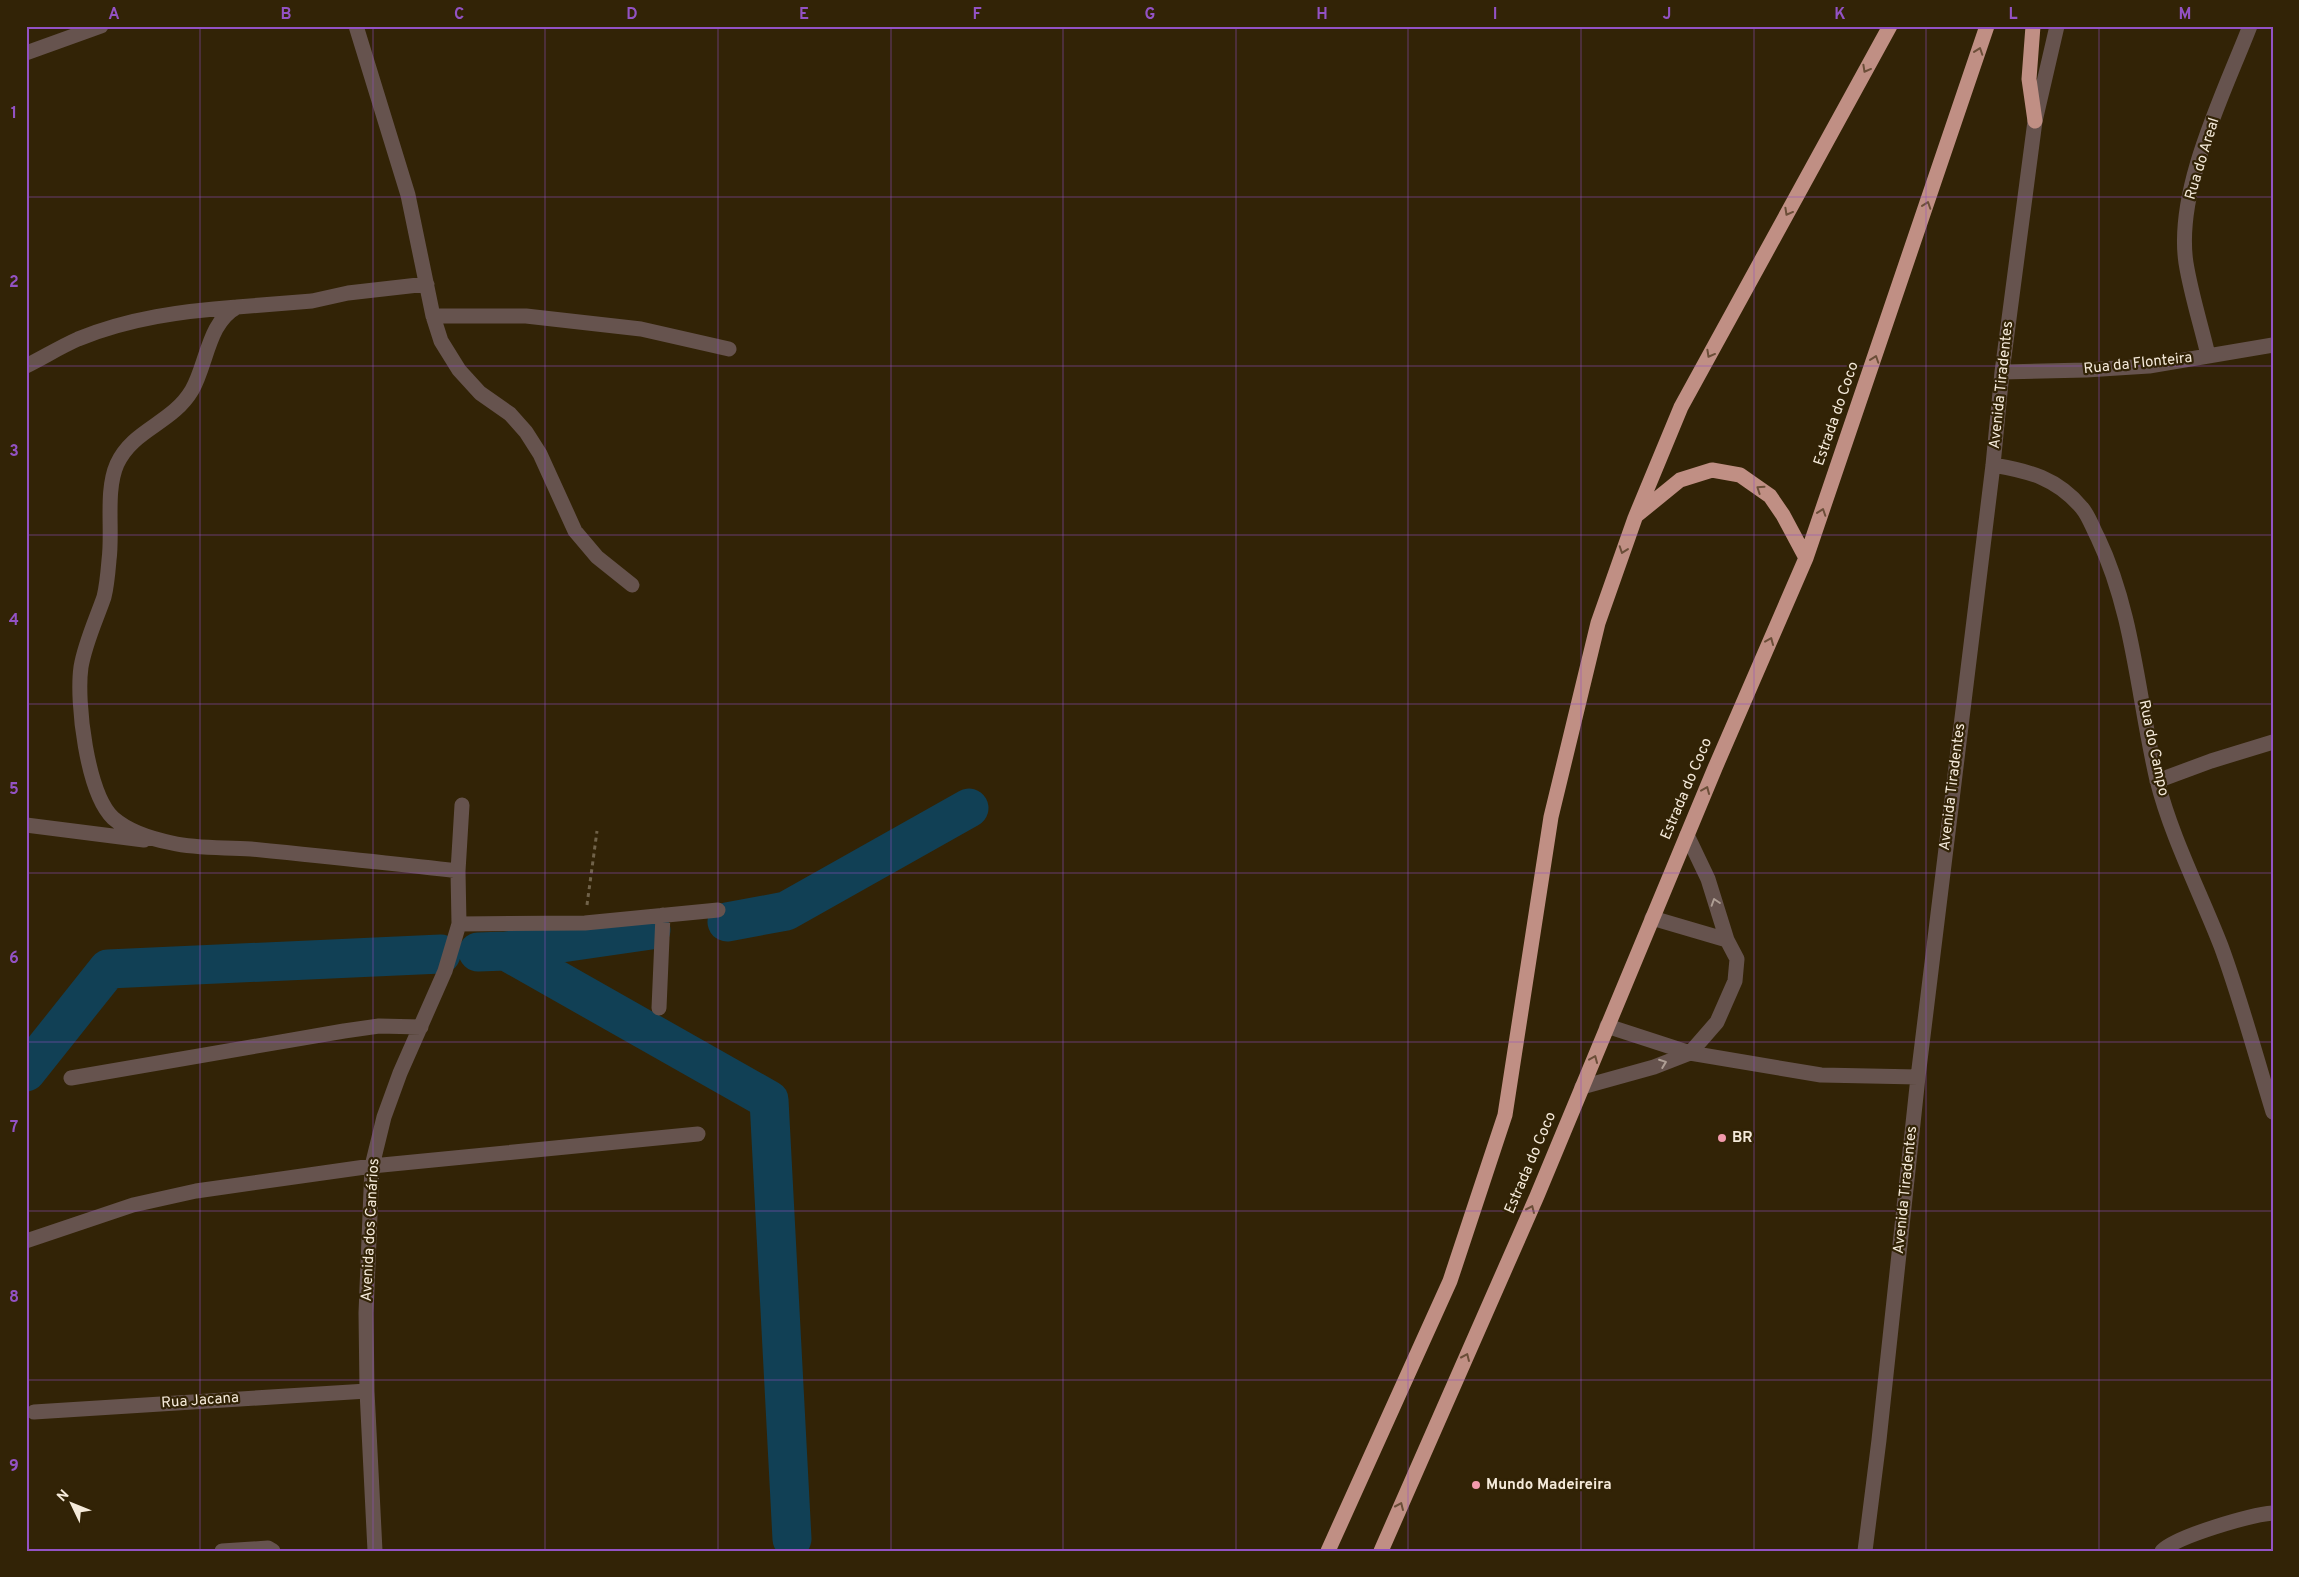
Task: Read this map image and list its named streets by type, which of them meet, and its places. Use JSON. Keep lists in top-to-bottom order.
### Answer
{
  "streets": {
    "highway": ["Estrada do Coco"],
    "street": [
      "Rua do Areal",
      "Rua da Flonteira",
      "Avenida Tiradentes",
      "Rua do Campo",
      "Avenida dos Canários",
      "Rua Jacana"
    ]
  },
  "crossings": [
    ["Rua do Areal", "Rua da Flonteira"],
    ["Rua da Flonteira", "Avenida Tiradentes"],
    ["Avenida Tiradentes", "Rua do Campo"],
    ["Avenida dos Canários", "Rua Jacana"]
  ],
  "places": ["BR", "Mundo Madeireira"],
  "north": "top left",
  "grid": {
    "columns": [
      "A",
      "B",
      "C",
      "D",
      "E",
      "F",
      "G",
      "H",
      "I",
      "J",
      "K",
      "L",
      "M"
    ],
    "rows": [
      "1",
      "2",
      "3",
      "4",
      "5",
      "6",
      "7",
      "8",
      "9"
    ]
  }
}
